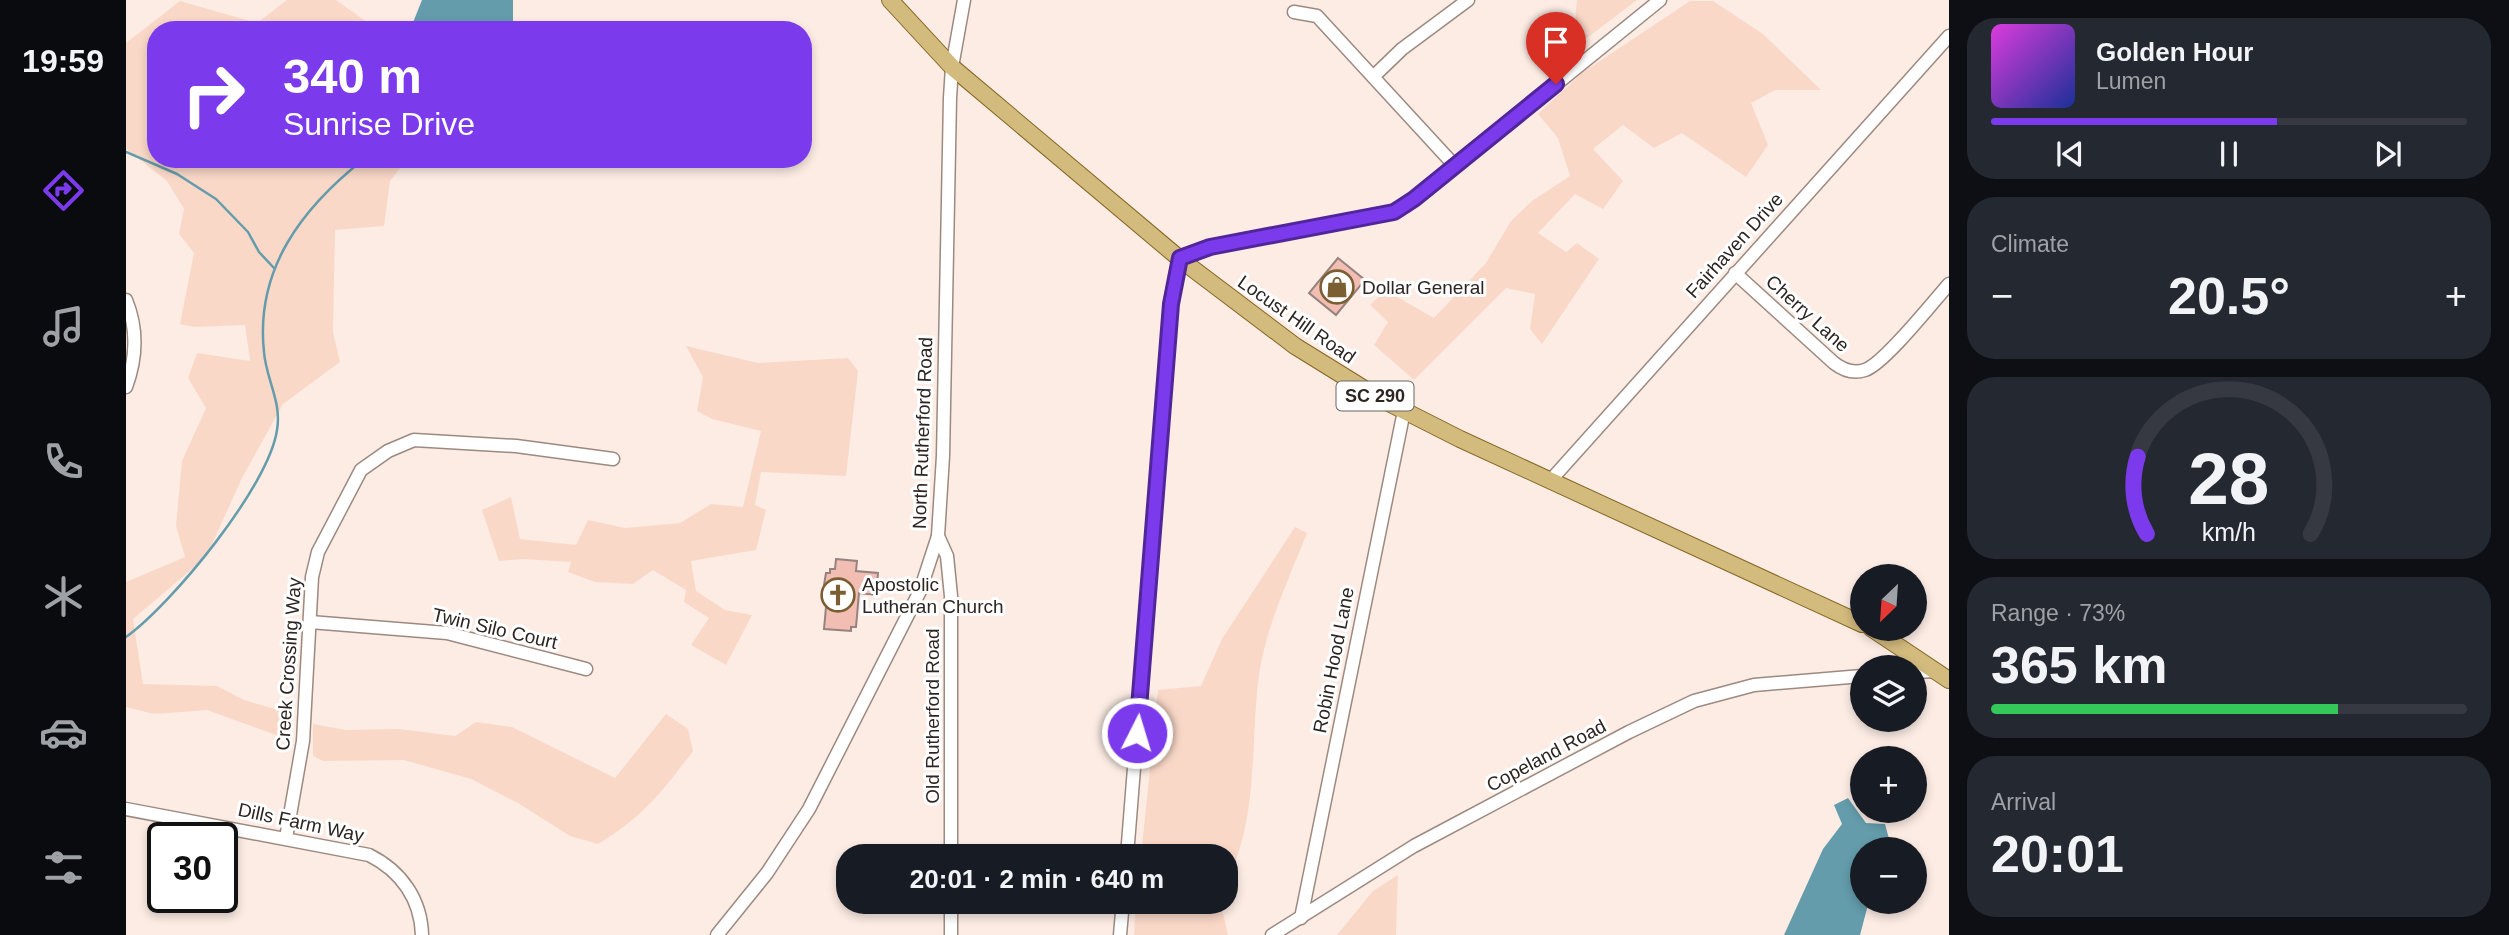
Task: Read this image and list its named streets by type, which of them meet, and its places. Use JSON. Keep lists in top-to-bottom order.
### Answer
{
  "streets": {
    "main road": ["Locust Hill Road", "SC 290"],
    "street": [
      "Fairhaven Drive",
      "Cherry Lane",
      "North Rutherford Road",
      "Twin Silo Court",
      "Robin Hood Lane",
      "Creek Crossing Way",
      "Old Rutherford Road",
      "Copeland Road",
      "Dills Farm Way"
    ]
  },
  "crossings": [
    ["Fairhaven Drive", "Cherry Lane"],
    ["Fairhaven Drive", "Locust Hill Road"],
    ["Locust Hill Road", "North Rutherford Road"],
    ["Locust Hill Road", "Robin Hood Lane"],
    ["North Rutherford Road", "Old Rutherford Road"],
    ["Twin Silo Court", "Creek Crossing Way"],
    ["Robin Hood Lane", "Copeland Road"],
    ["Creek Crossing Way", "Dills Farm Way"]
  ],
  "places": {
    "shop": ["Dollar General"],
    "church": ["Apostolic Lutheran Church"]
  },
  "north": "bottom left",
  "page": {
    "tabs": "19:59",
    "turn": ["340 m", "Sunrise Drive"],
    "song": ["Golden Hour", "Lumen"],
    "tile": [
      "Climate",
      ["Range · 73%", "365 km"],
      ["Arrival", "20:01"]
    ],
    "heat": ["−", "20.5°", "+"],
    "map_buttons": ["+", "−"],
    "limit": "30",
    "trip": "20:01 · 2 min · 640 m",
    "gauge": ["28", "km/h"]
  }
}
